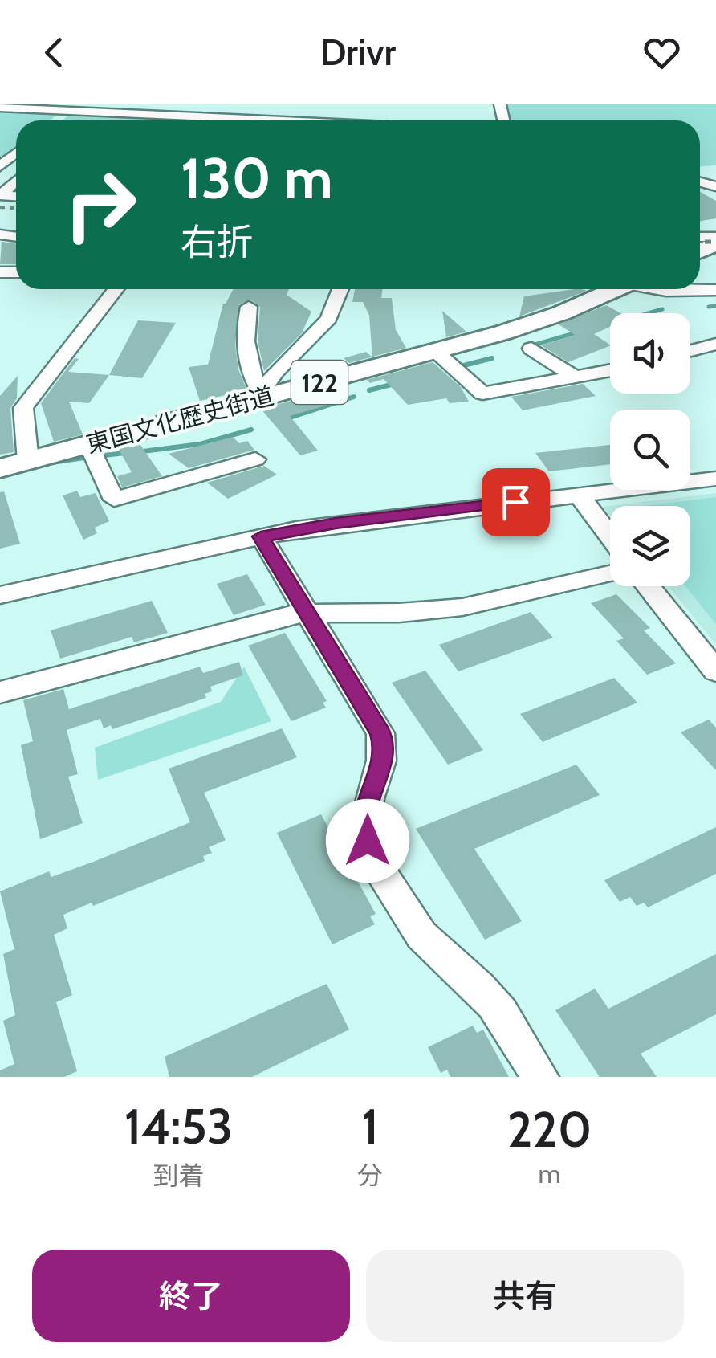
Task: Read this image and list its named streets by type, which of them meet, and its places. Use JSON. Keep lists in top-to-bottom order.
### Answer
{
  "streets": {
    "highway": ["122", "東国文化歴史街道"]
  },
  "page": {
    "header": "Drivr",
    "turn": ["130 m", "右折"],
    "eta": [
      "14:53",
      "到着",
      "1",
      "分",
      "220",
      "m"
    ],
    "buttons": ["終了", "共有"]
  }
}
